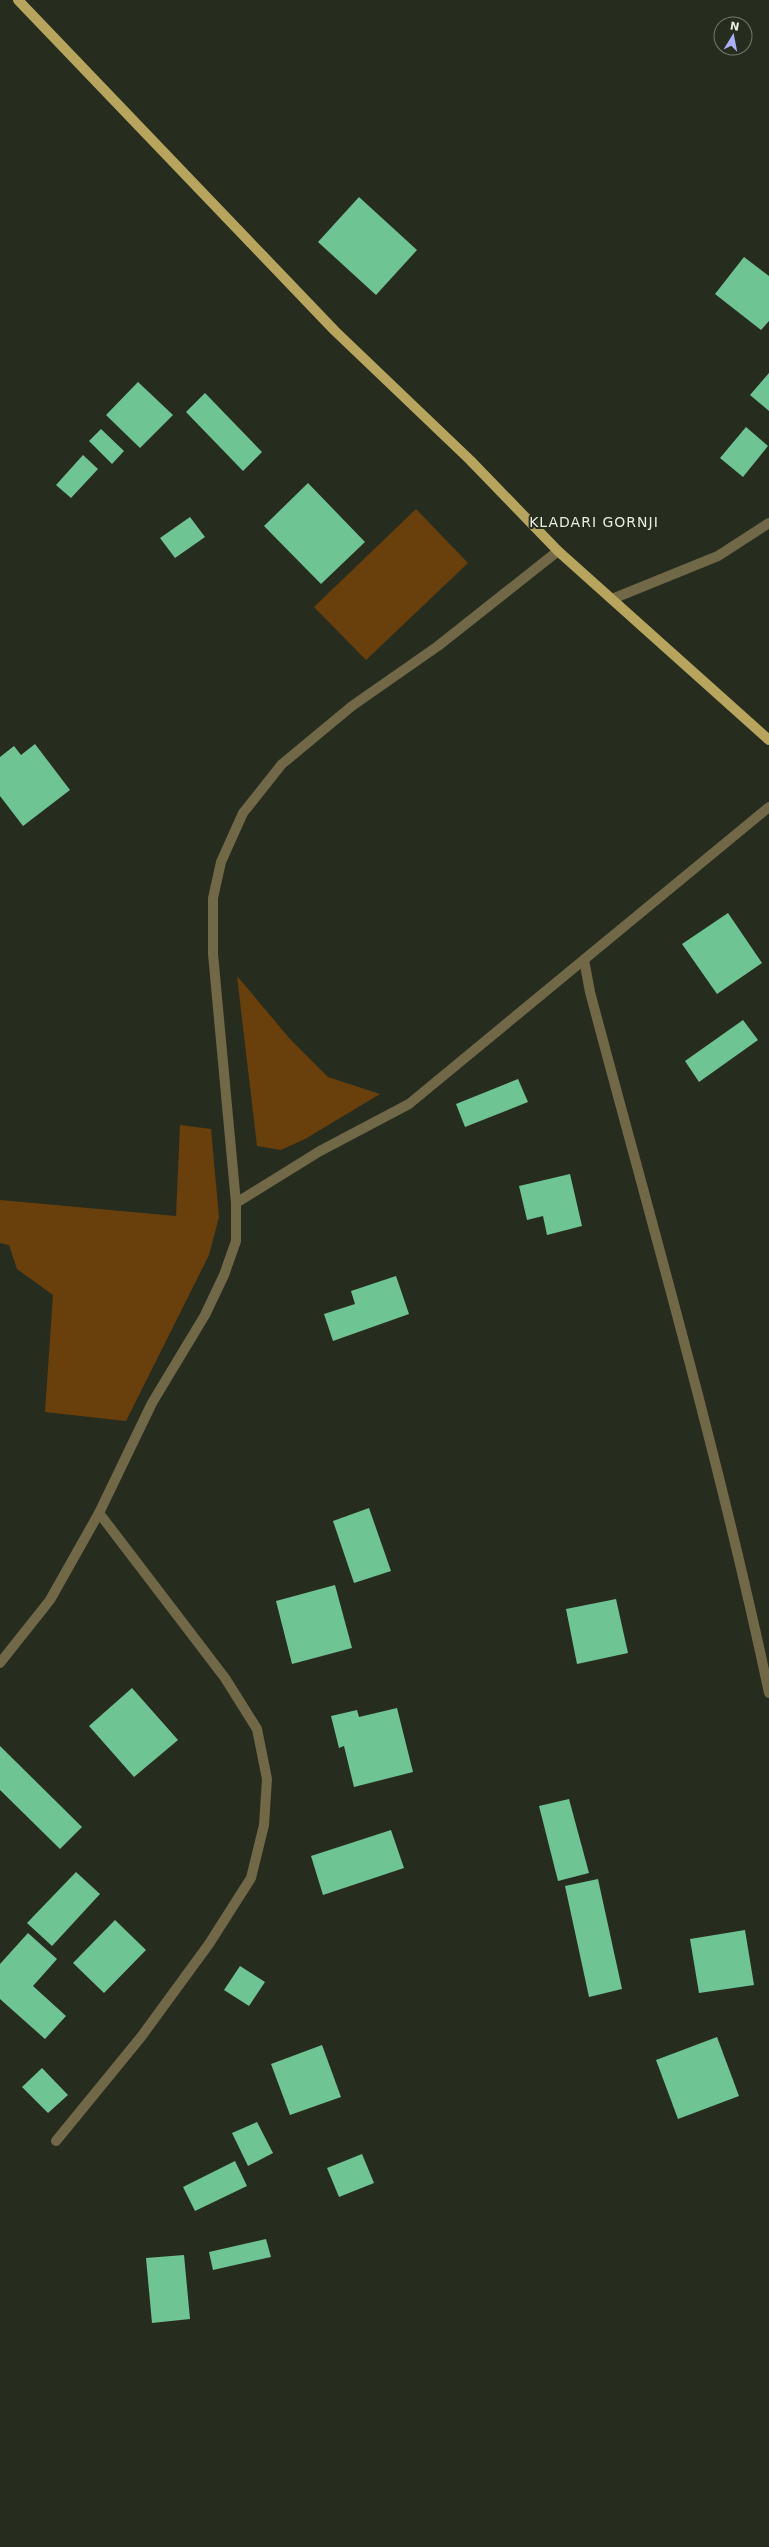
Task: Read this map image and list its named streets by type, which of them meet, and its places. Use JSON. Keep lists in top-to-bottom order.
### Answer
{
  "districts": ["KLADARI GORNJI"],
  "north": "top"
}
